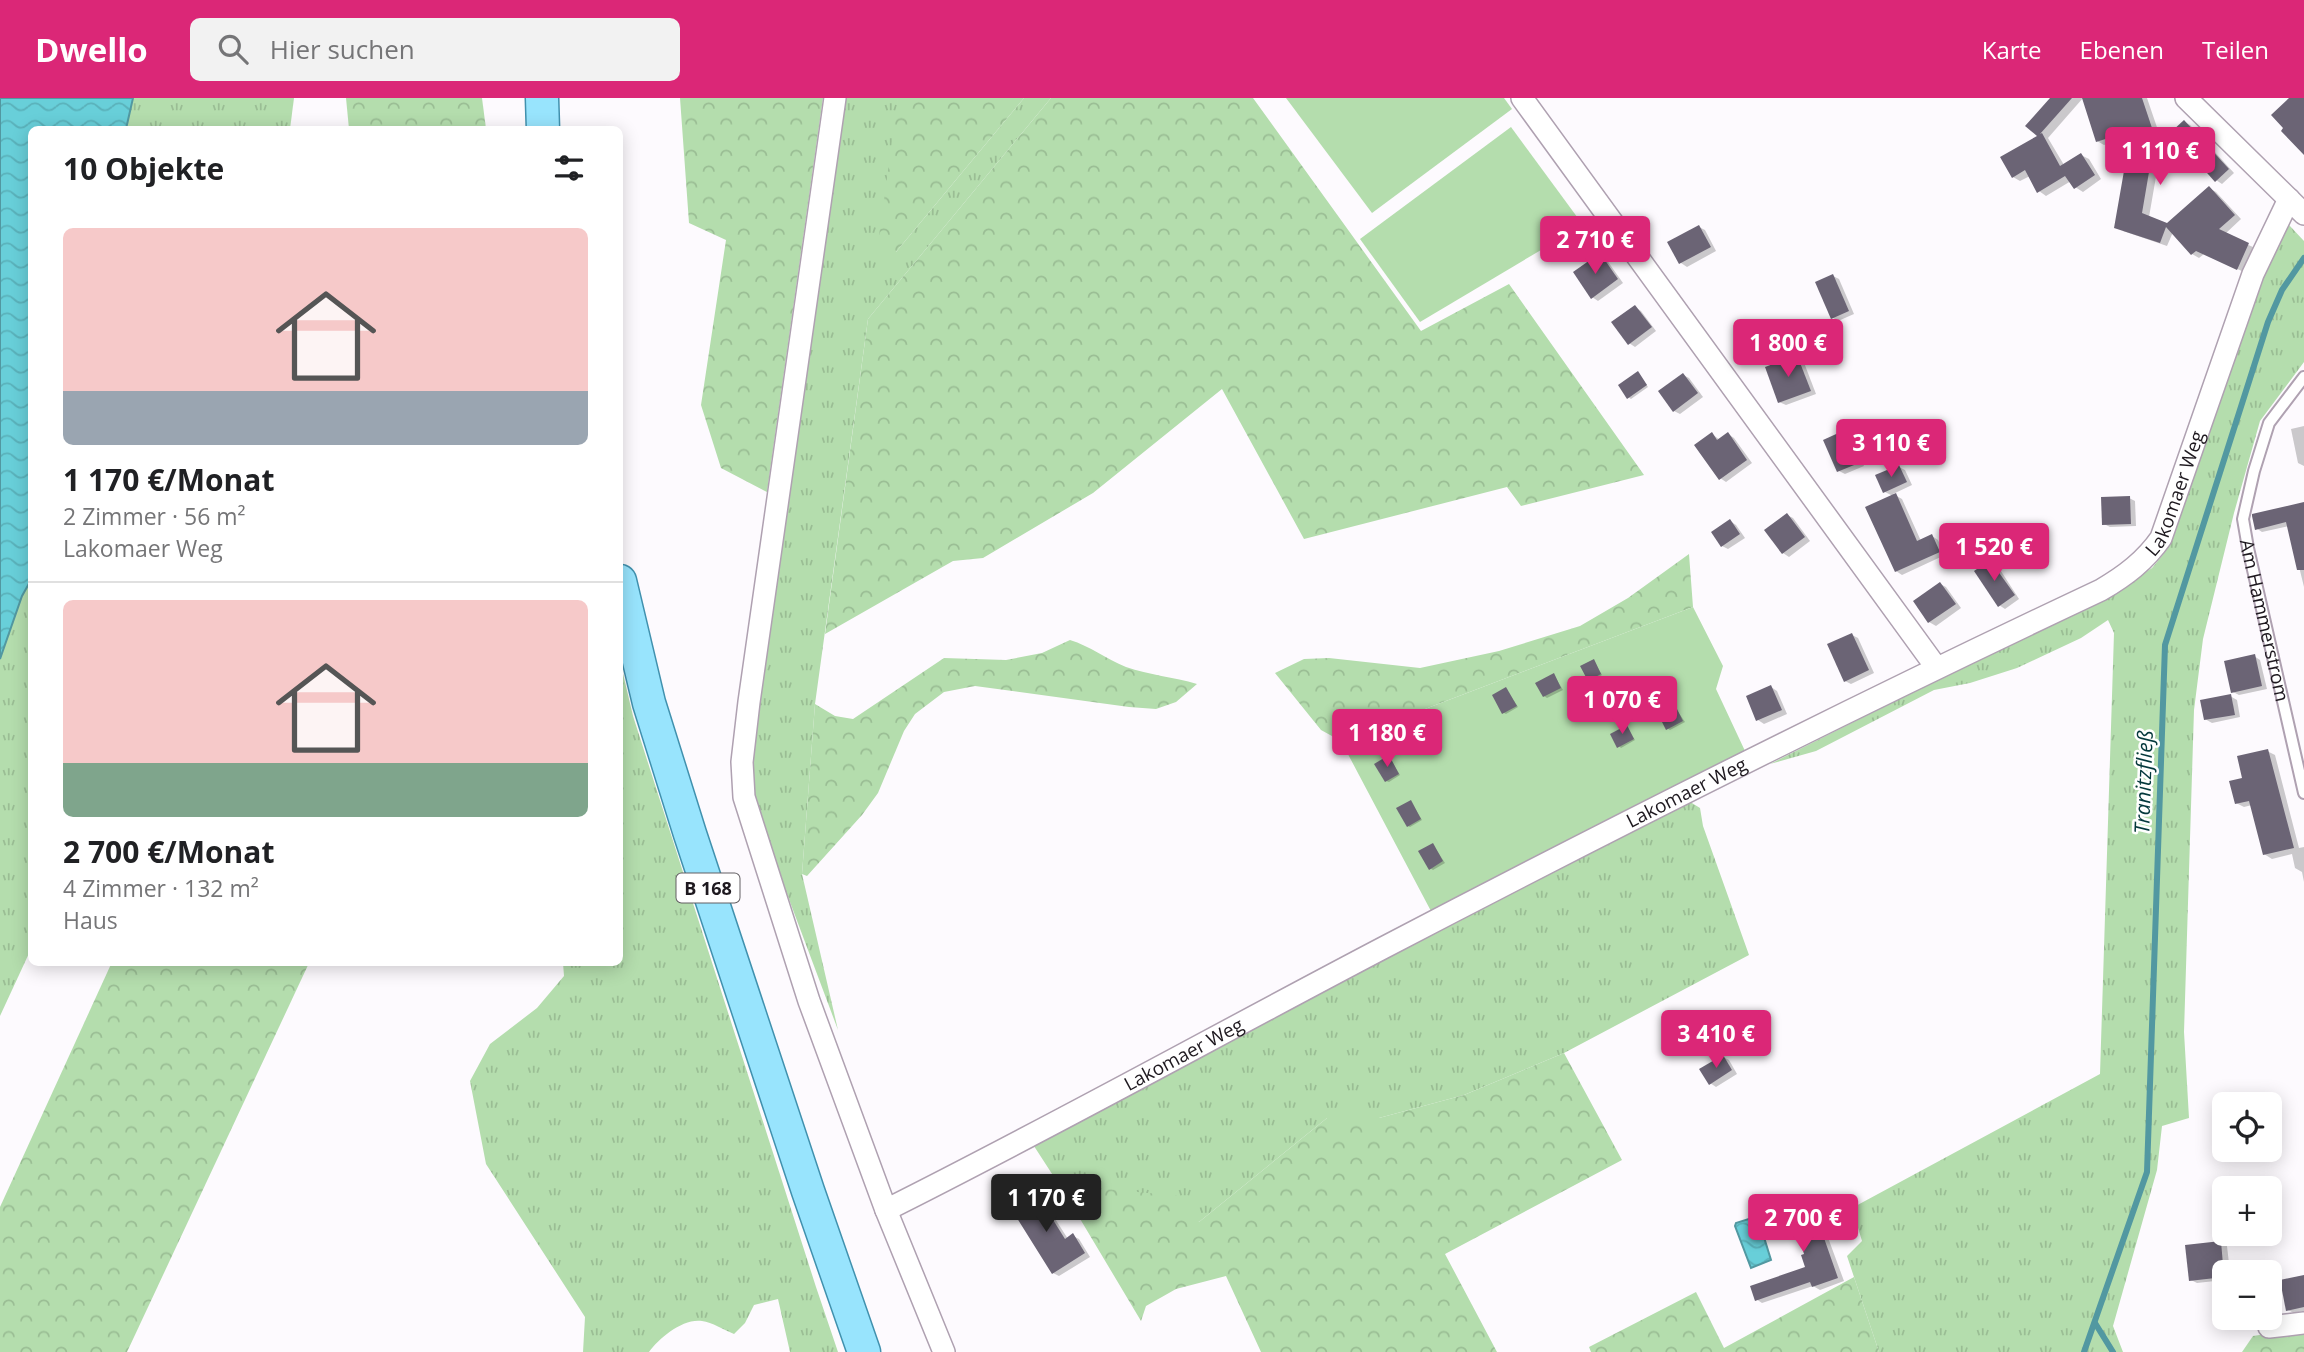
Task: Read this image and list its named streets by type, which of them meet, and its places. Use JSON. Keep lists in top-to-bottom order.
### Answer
{
  "streets": {
    "main road": ["B 168"],
    "street": ["Lakomaer Weg"],
    "lane": ["Am Hammerstrom"]
  },
  "water": ["Tranitzfließ"],
  "page": {
    "header": "Dwello",
    "search": "Hier suchen",
    "nav": ["Karte", "Ebenen", "Teilen"],
    "heading": "10 Objekte",
    "price": [
      "1 110 €",
      "2 710 €",
      "1 800 €",
      "3 110 €",
      "1 520 €",
      "1 070 €",
      "1 180 €",
      "3 410 €",
      "1 170 €",
      "2 700 €"
    ],
    "list": [
      {
        "name": "1 170 €/Monat",
        "note": "2 Zimmer · 56 m² · Lakomaer Weg"
      },
      {
        "name": "2 700 €/Monat",
        "note": "4 Zimmer · 132 m² · Haus"
      }
    ],
    "map_buttons": ["+", "−"]
  }
}
